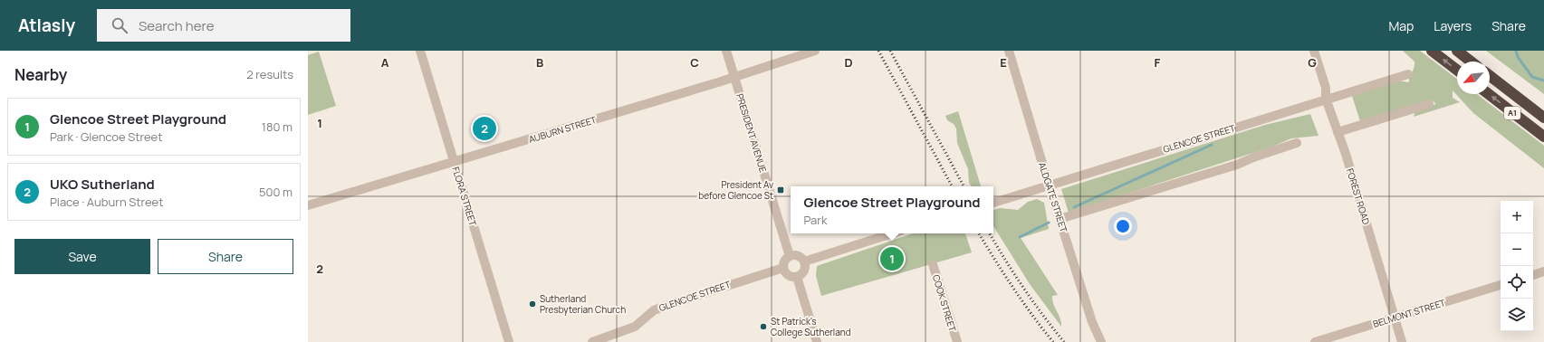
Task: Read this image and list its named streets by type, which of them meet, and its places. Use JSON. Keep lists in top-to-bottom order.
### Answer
{
  "streets": {
    "highway": ["A1"],
    "street": [
      "AUBURN STREET",
      "PRESIDENT AVENUE",
      "GLENCOE STREET",
      "FLORA STREET",
      "FOREST ROAD",
      "ALDGATE STREET",
      "COOK STREET",
      "BELMONT STREET"
    ]
  },
  "crossings": [
    ["AUBURN STREET", "PRESIDENT AVENUE"],
    ["AUBURN STREET", "FLORA STREET"],
    ["PRESIDENT AVENUE", "GLENCOE STREET"],
    ["GLENCOE STREET", "FOREST ROAD"],
    ["GLENCOE STREET", "ALDGATE STREET"],
    ["FOREST ROAD", "BELMONT STREET"]
  ],
  "places": {
    "transit": ["President Av before Glencoe St"],
    "other": ["Sutherland Presbyterian Church", "St Patrick's College Sutherland"]
  },
  "north": "bottom left",
  "page": {
    "header": "Atlasly",
    "search": "Search here",
    "nav": ["Map", "Layers", "Share"],
    "heading": ["Nearby", "2 results"],
    "list": [
      {
        "mark": "1",
        "name": "Glencoe Street Playground",
        "note": "Park · Glencoe Street",
        "value": "180 m"
      },
      {
        "mark": "2",
        "name": "UKO Sutherland",
        "note": "Place · Auburn Street",
        "value": "500 m"
      }
    ],
    "pins": ["2", "1"],
    "popup": ["Glencoe Street Playground", "Park"],
    "map_buttons": ["+", "−"],
    "buttons": ["Save", "Share"]
  },
  "grid": {
    "columns": [
      "A",
      "B",
      "C",
      "D",
      "E",
      "F",
      "G"
    ],
    "rows": ["1", "2"]
  }
}
